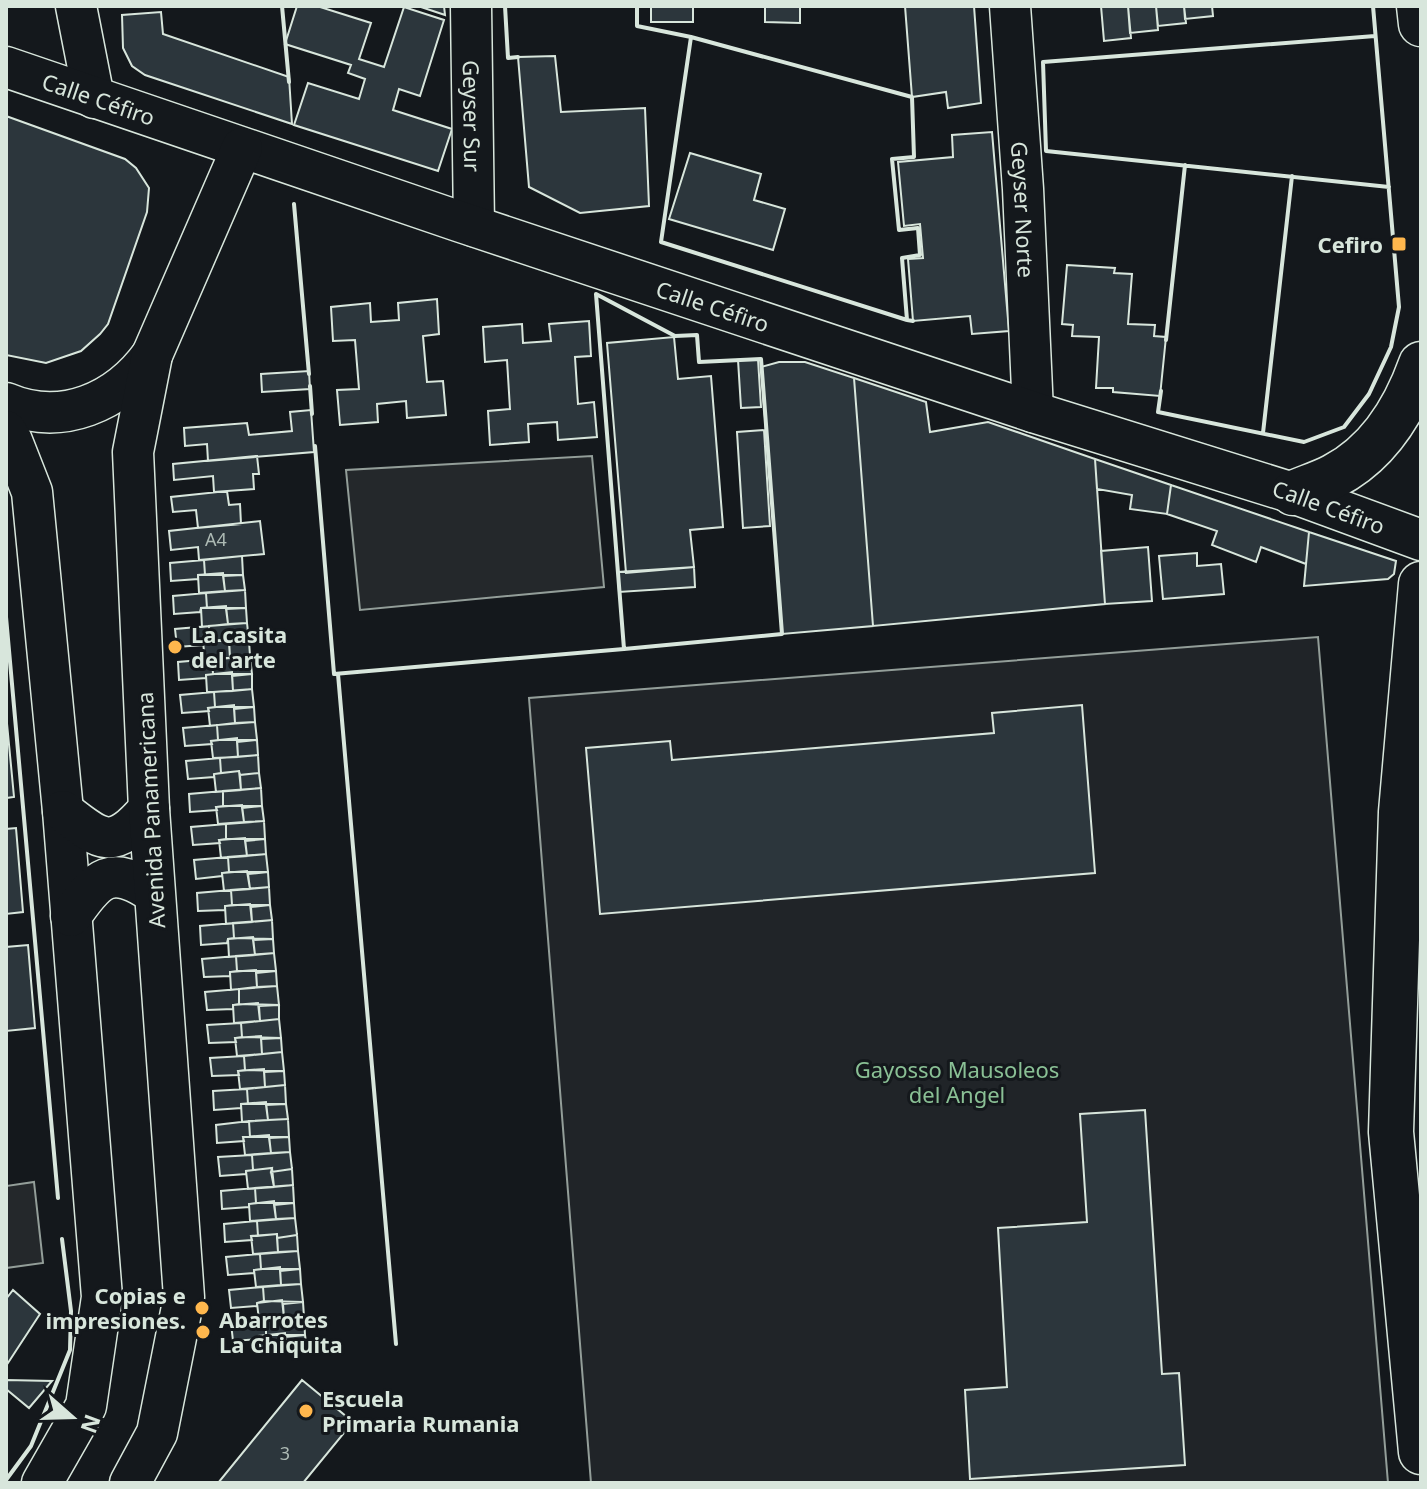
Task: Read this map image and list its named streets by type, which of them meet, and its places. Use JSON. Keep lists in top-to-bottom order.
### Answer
{
  "streets": {
    "street": [
      "Calle Céfiro",
      "Geyser Sur",
      "Geyser Norte",
      "Avenida Panamericana"
    ]
  },
  "crossings": [
    ["Calle Céfiro", "Geyser Sur"],
    ["Calle Céfiro", "Geyser Norte"],
    ["Calle Céfiro", "Avenida Panamericana"]
  ],
  "parks": ["Gayosso Mausoleos del Angel"],
  "places": {
    "transit": ["Cefiro"],
    "other": [
      "La casita del arte",
      "Copias e impresiones.",
      "Abarrotes La Chiquita",
      "Escuela Primaria Rumania"
    ]
  },
  "house_numbers": ["A4", "3"],
  "north": "right"
}
